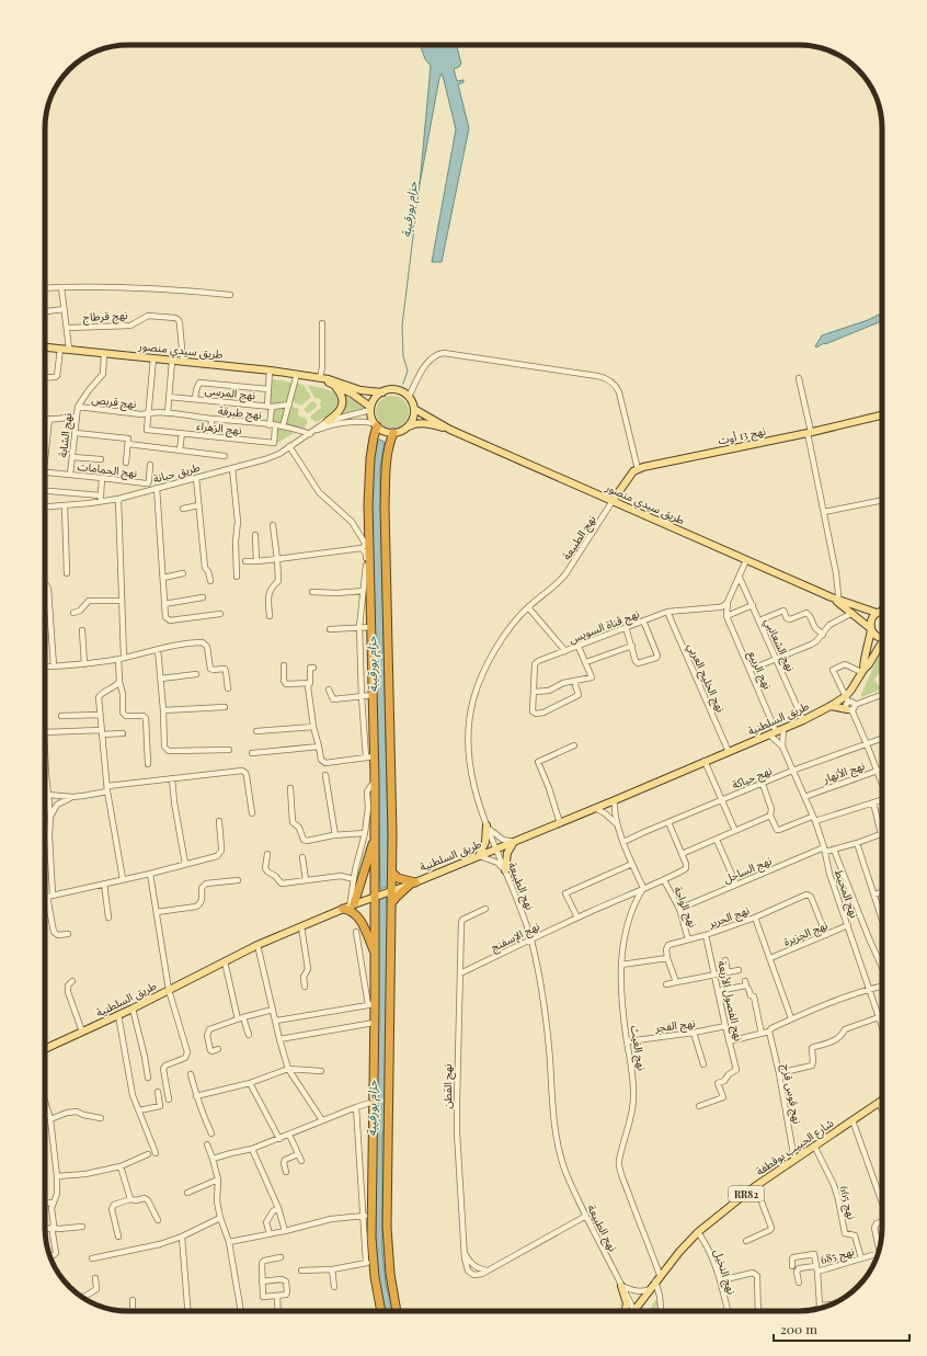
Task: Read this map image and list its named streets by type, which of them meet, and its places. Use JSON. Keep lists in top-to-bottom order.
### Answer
{
  "streets": {
    "main road": [
      "طريق سيدي منصور",
      "نهج 13 أوت",
      "طريق السلطنية",
      "شارع الحبيب بوقطفة",
      "RR82"
    ],
    "street": [
      "نهج قرطاج",
      "نهج المرسى",
      "نهج قربص",
      "نهج طبرقة",
      "نهج الزهراء",
      "نهج الشابة",
      "نهج الحمامات",
      "طريق حبانة",
      "نهج الطبيعة",
      "نهج قناة السويس",
      "نهج الشعانبي",
      "نهج الربيع",
      "نهج الخليج العربي",
      "نهج الأنهار",
      "نهج حياكة",
      "نهج الساحل",
      "نهج المحيط",
      "نهج الواحة",
      "نهج الحرير",
      "نهج الجزيرة",
      "نهج الإسفنج",
      "نهج الفصول الأربعة",
      "نهج الفجر",
      "نهج الغيث",
      "نهج القطن",
      "نهج قوس قزح",
      "نهج 665",
      "نهج 685",
      "نهج النخيل"
    ]
  },
  "crossings": [
    ["نهج قرطاج", "طريق سيدي منصور"],
    ["طريق سيدي منصور", "نهج الشابة"],
    ["طريق سيدي منصور", "طريق حبانة"],
    ["طريق سيدي منصور", "نهج الطبيعة"],
    ["طريق سيدي منصور", "طريق السلطنية"],
    ["نهج قربص", "نهج طبرقة"],
    ["نهج قربص", "نهج الزهراء"],
    ["نهج قربص", "نهج الشابة"],
    ["نهج طبرقة", "نهج الزهراء"],
    ["نهج طبرقة", "طريق حبانة"],
    ["نهج الشابة", "نهج الحمامات"],
    ["نهج الطبيعة", "طريق السلطنية"],
    ["نهج الطبيعة", "نهج الإسفنج"],
    ["نهج الطبيعة", "نهج القطن"],
    ["نهج الطبيعة", "شارع الحبيب بوقطفة"],
    ["نهج قناة السويس", "نهج الخليج العربي"],
    ["نهج الشعانبي", "طريق السلطنية"],
    ["نهج الربيع", "طريق السلطنية"],
    ["نهج الخليج العربي", "طريق السلطنية"],
    ["طريق السلطنية", "نهج المحيط"],
    ["نهج الأنهار", "نهج المحيط"],
    ["نهج حياكة", "نهج المحيط"],
    ["نهج الساحل", "نهج المحيط"],
    ["نهج الساحل", "نهج الواحة"],
    ["نهج المحيط", "نهج الجزيرة"],
    ["نهج الواحة", "نهج الحرير"],
    ["نهج الواحة", "نهج الإسفنج"],
    ["نهج الحرير", "نهج الجزيرة"],
    ["نهج الحرير", "نهج الفصول الأربعة"],
    ["نهج الإسفنج", "نهج الغيث"],
    ["نهج الإسفنج", "نهج القطن"],
    ["نهج الفصول الأربعة", "نهج الفجر"],
    ["نهج الفجر", "نهج الغيث"],
    ["نهج الغيث", "شارع الحبيب بوقطفة"],
    ["نهج قوس قزح", "شارع الحبيب بوقطفة"],
    ["شارع الحبيب بوقطفة", "نهج 665"],
    ["شارع الحبيب بوقطفة", "نهج النخيل"],
    ["نهج 665", "نهج 685"]
  ],
  "water": ["حزام بورقيبة"],
  "scale_bar": "200 m"
}
